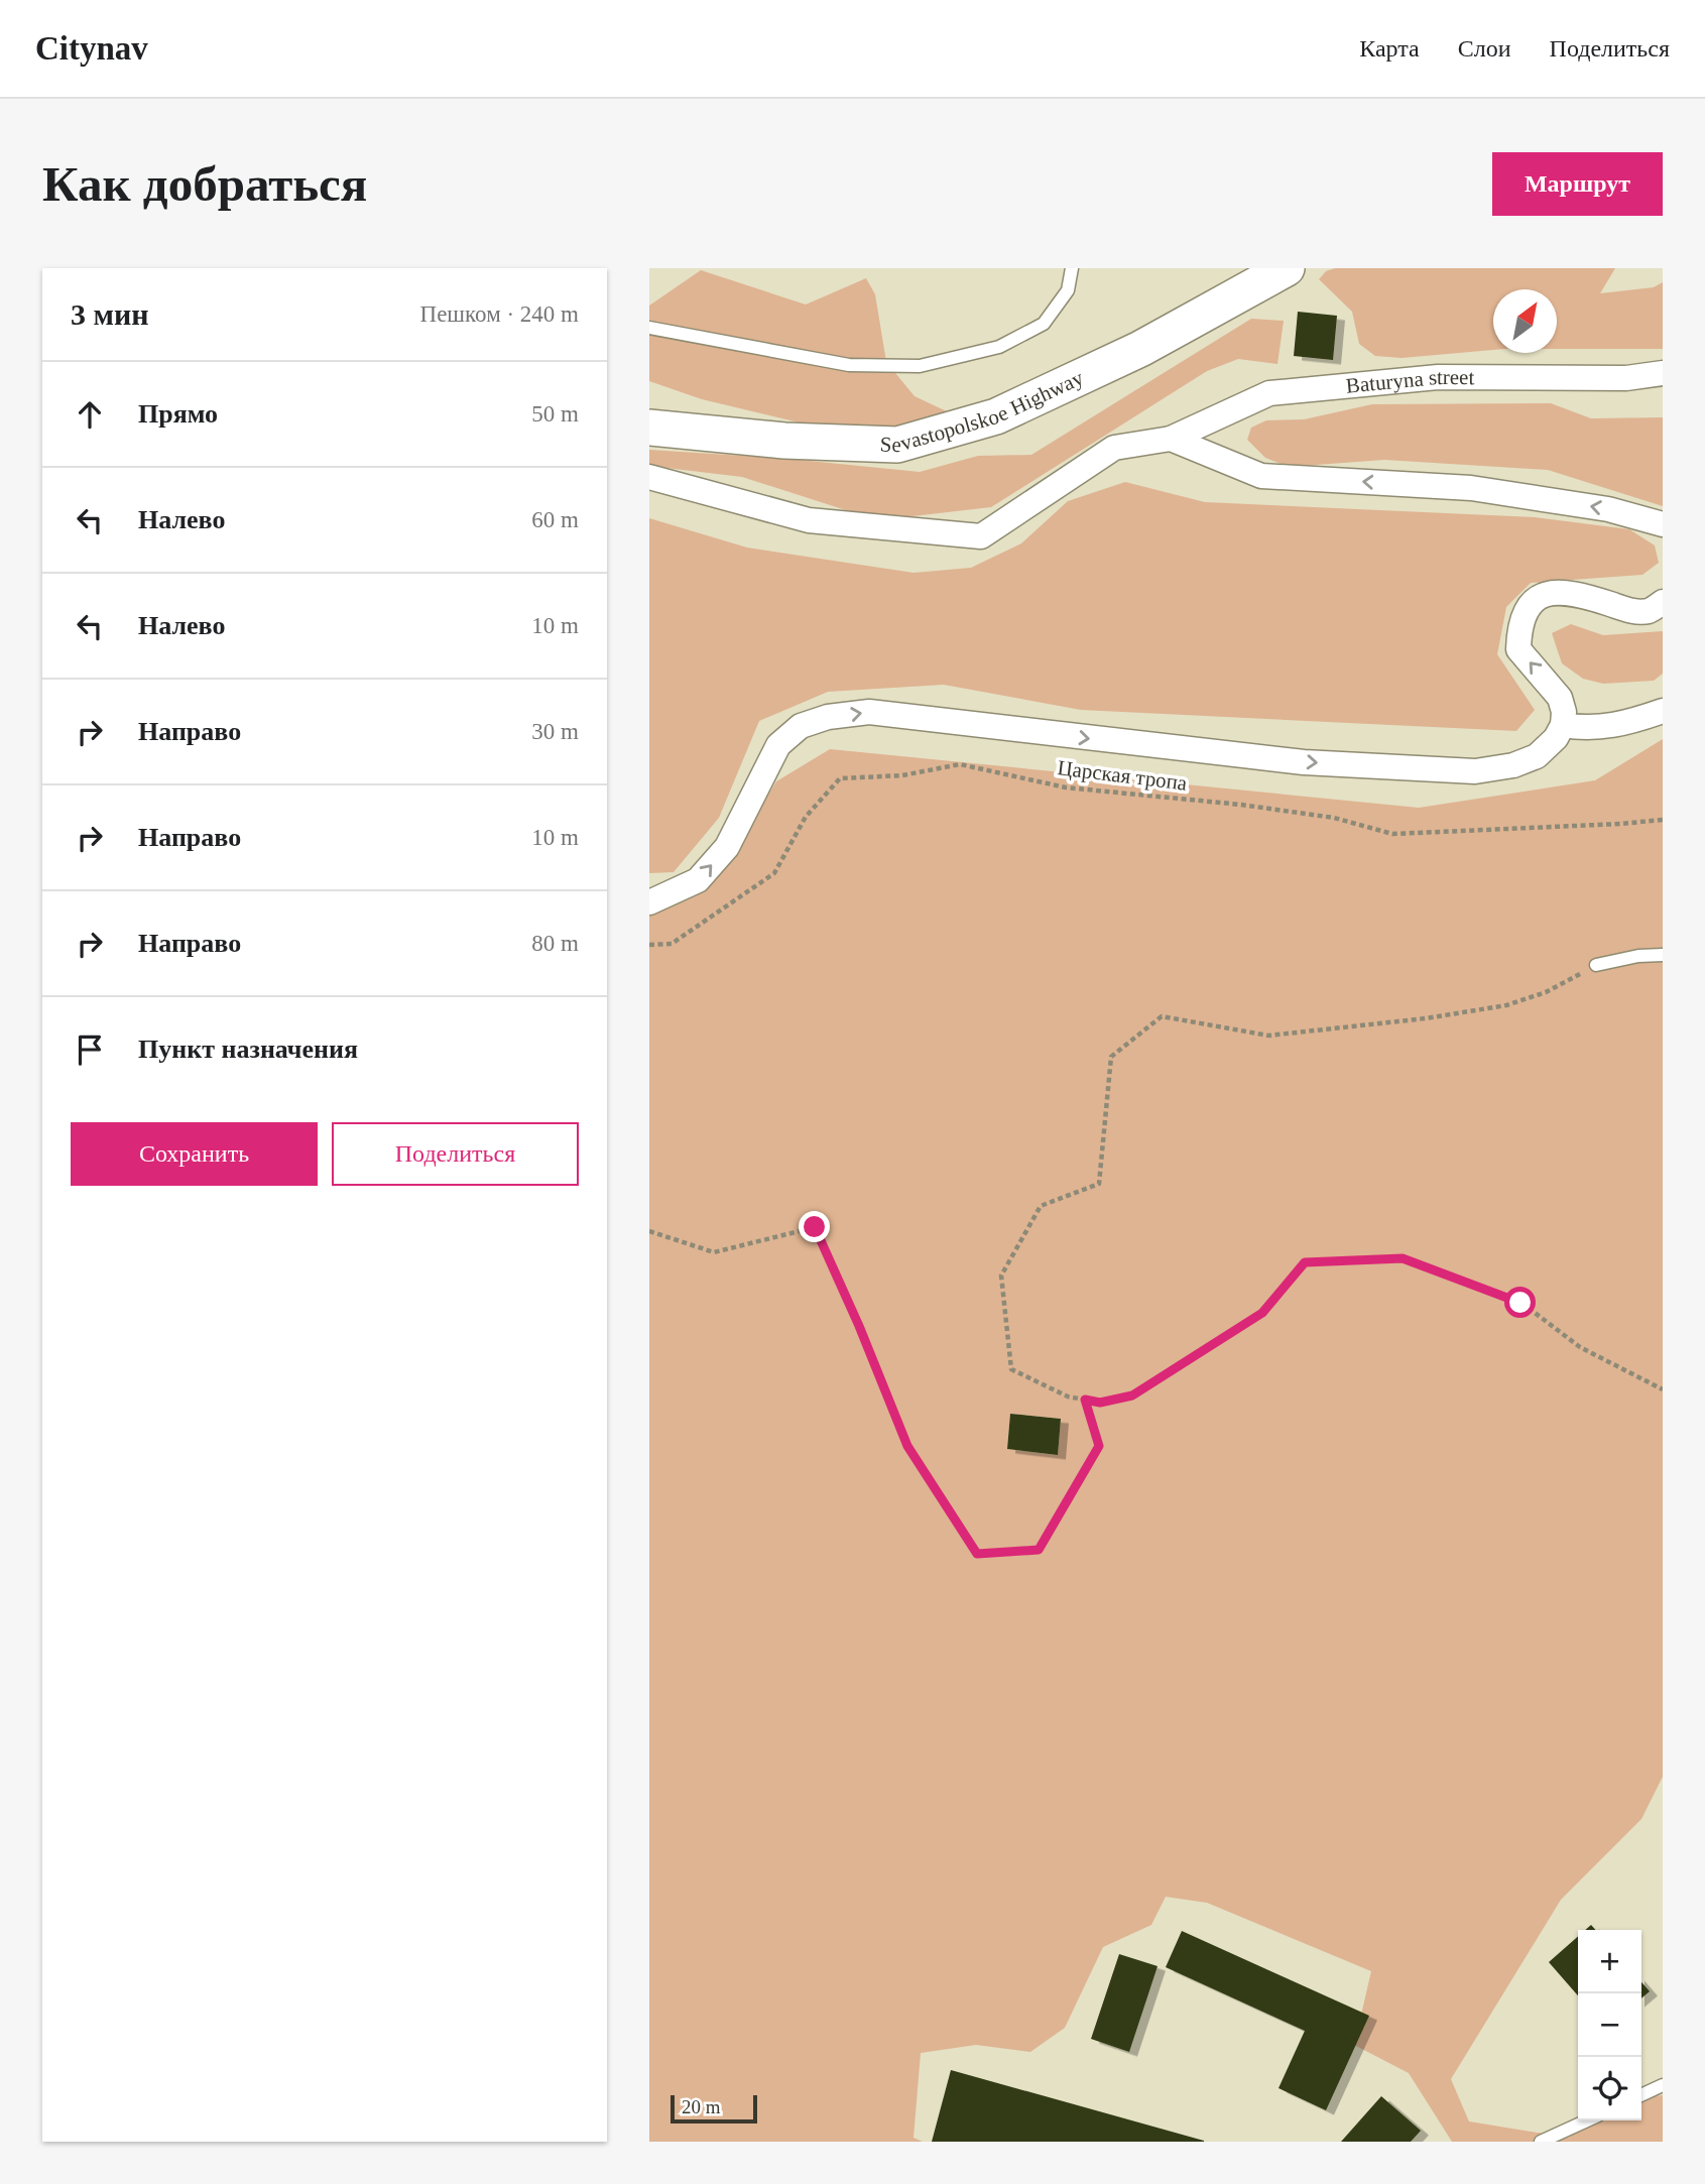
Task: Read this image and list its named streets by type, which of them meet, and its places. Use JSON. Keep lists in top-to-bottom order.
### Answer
{
  "streets": {
    "main road": ["Sevastopolskoe Highway"],
    "street": ["Baturyna street"],
    "path": ["Царская тропа"]
  },
  "scale_bar": "20 m",
  "north": "top right",
  "page": {
    "header": "Citynav",
    "nav": ["Карта", "Слои", "Поделиться"],
    "buttons": [
      "Маршрут",
      ["Сохранить", "Поделиться"]
    ],
    "title": "Как добраться",
    "heading": ["3 мин", "Пешком · 240 m"],
    "list": [
      ["Прямо", "50 m"],
      ["Налево", "60 m"],
      ["Налево", "10 m"],
      ["Направо", "30 m"],
      ["Направо", "10 m"],
      ["Направо", "80 m"],
      "Пункт назначения"
    ],
    "map_buttons": ["+", "−"],
    "scale": "20 m"
  }
}
